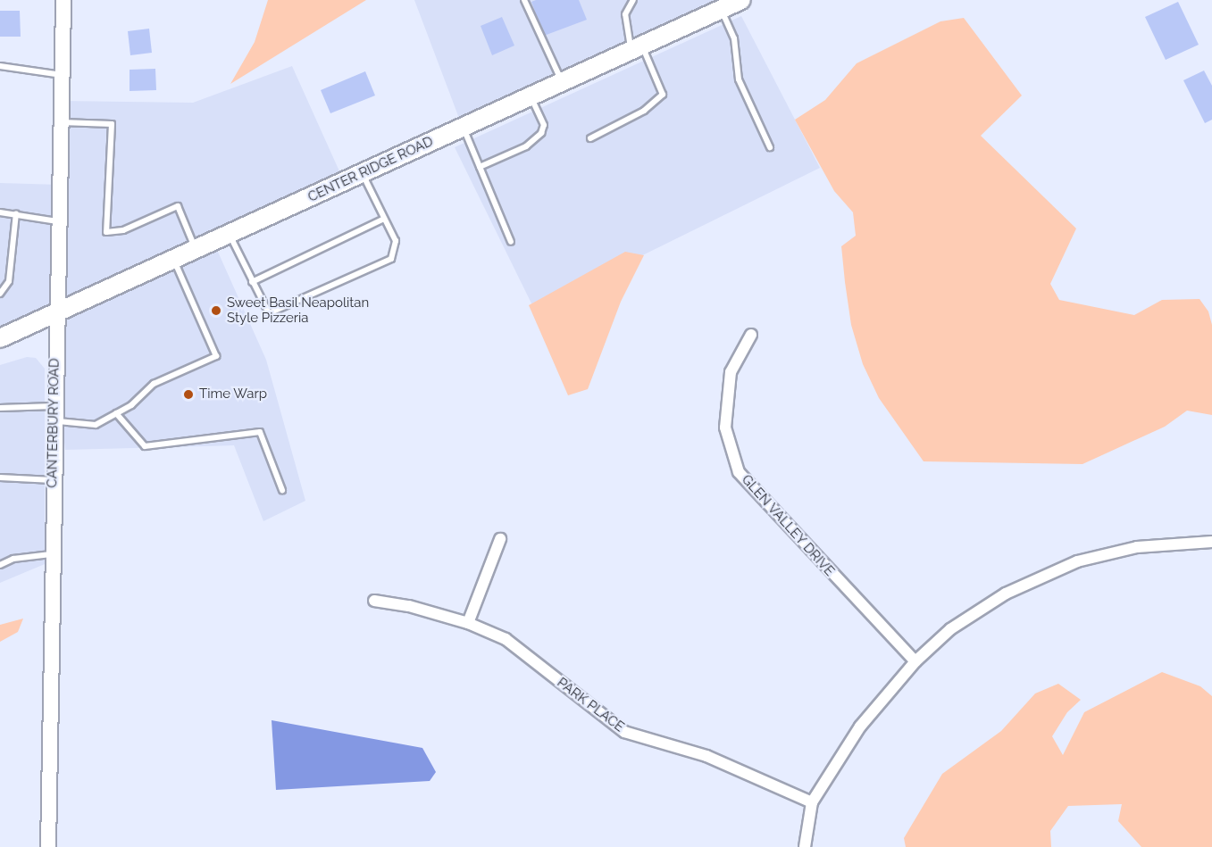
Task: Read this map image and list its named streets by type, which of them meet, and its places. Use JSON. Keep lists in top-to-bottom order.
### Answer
{
  "streets": {
    "main road": ["CENTER RIDGE ROAD"],
    "street": ["CANTERBURY ROAD", "GLEN VALLEY DRIVE", "PARK PLACE"]
  },
  "crossings": [
    ["CENTER RIDGE ROAD", "CANTERBURY ROAD"]
  ],
  "places": ["Sweet Basil Neapolitan Style Pizzeria", "Time Warp"]
}
